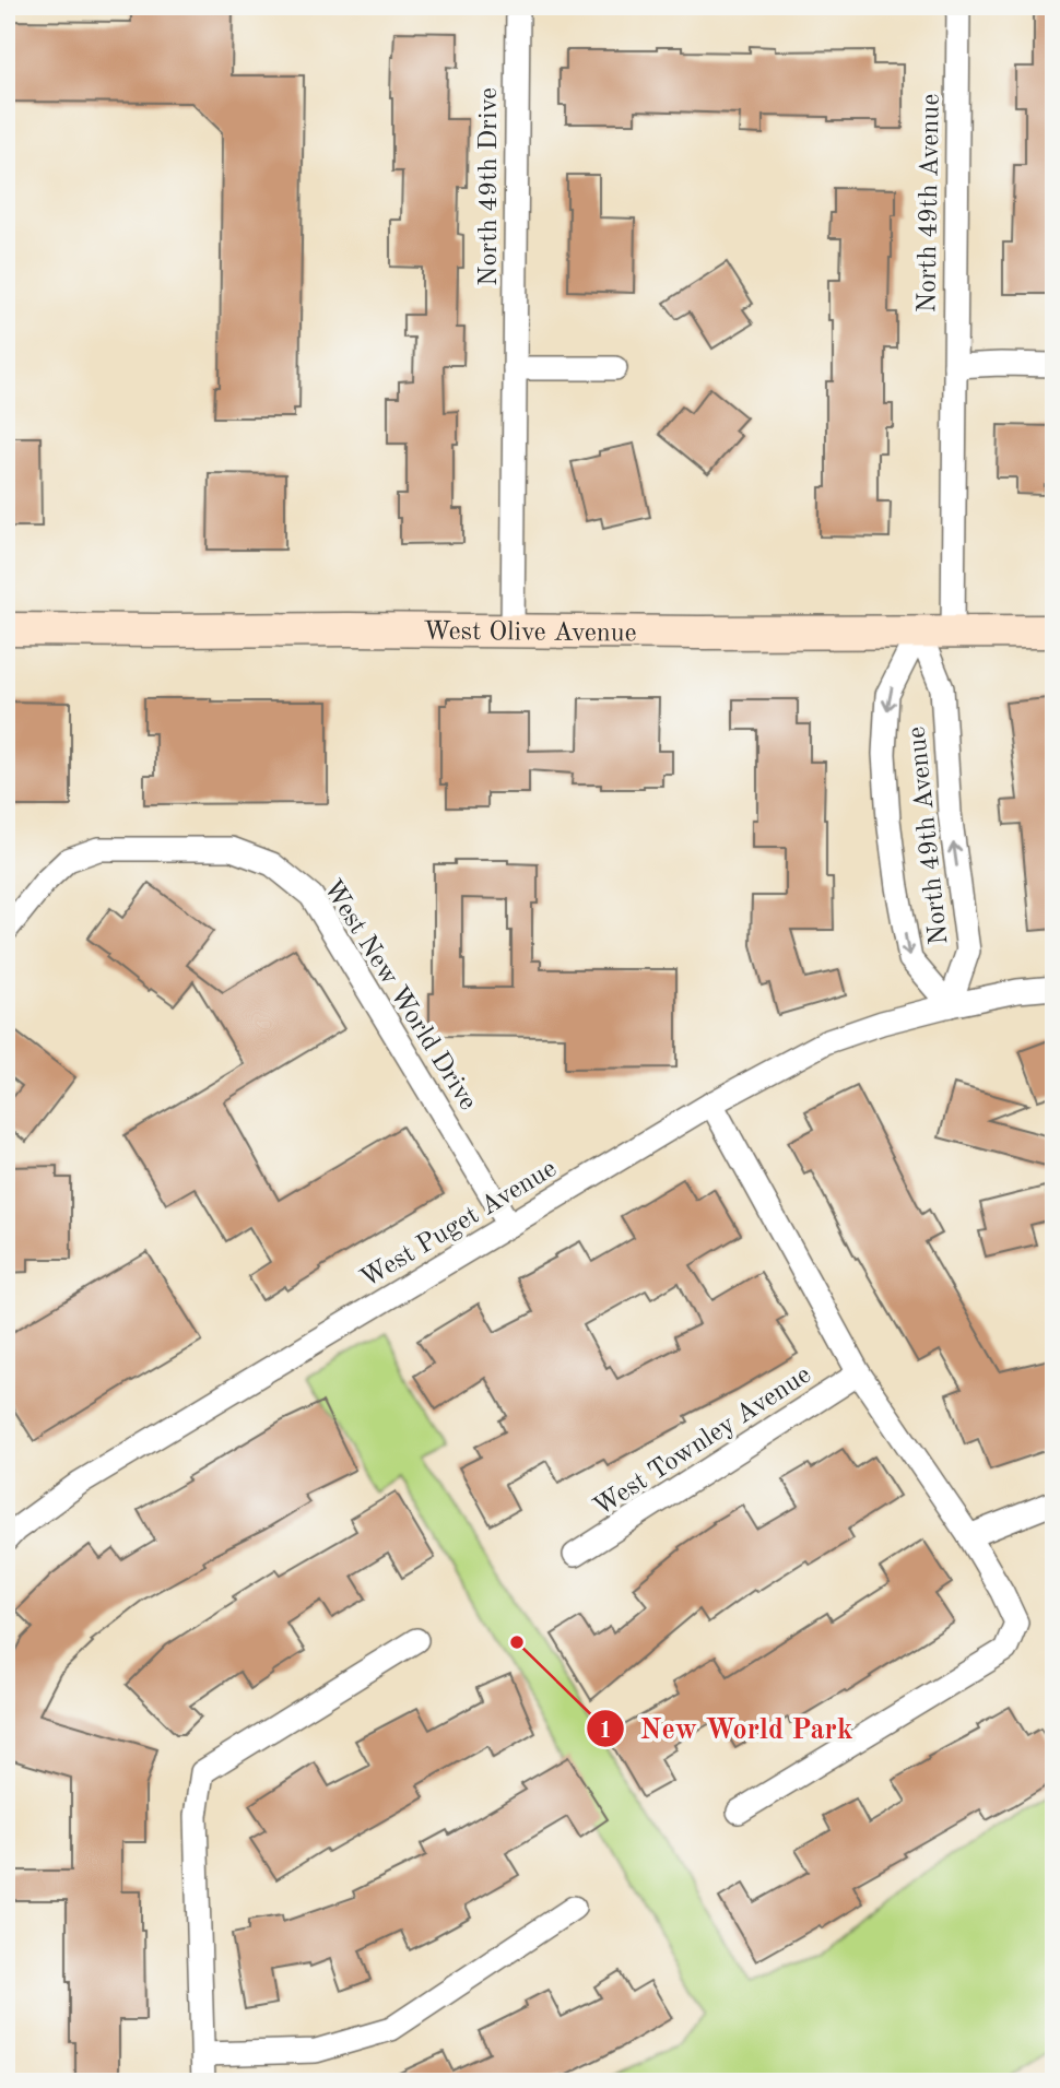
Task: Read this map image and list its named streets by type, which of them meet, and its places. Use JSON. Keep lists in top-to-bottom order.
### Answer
{
  "streets": {
    "main road": ["West Olive Avenue"],
    "street": [
      "North 49th Drive",
      "North 49th Avenue",
      "West New World Drive",
      "West Puget Avenue",
      "West Townley Avenue"
    ]
  },
  "crossings": [
    ["North 49th Drive", "West Olive Avenue"],
    ["North 49th Avenue", "West Olive Avenue"],
    ["North 49th Avenue", "West Puget Avenue"],
    ["West New World Drive", "West Puget Avenue"]
  ],
  "places": ["New World Park"]
}
